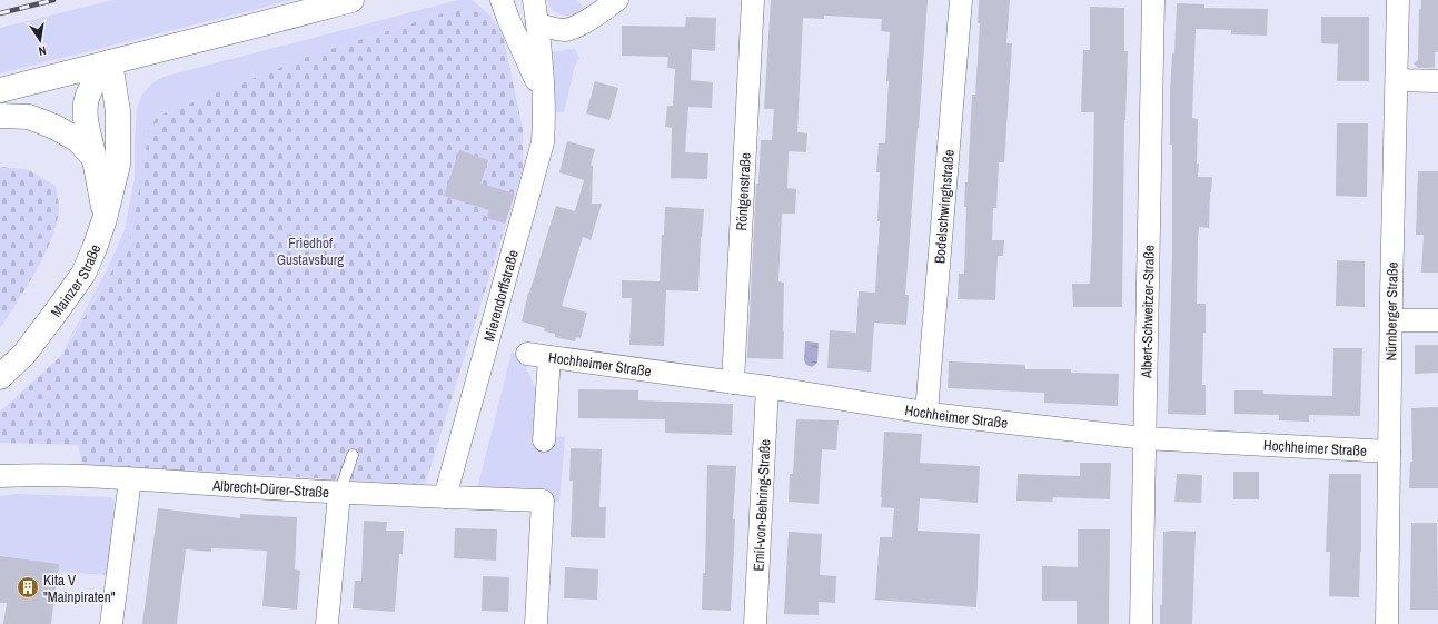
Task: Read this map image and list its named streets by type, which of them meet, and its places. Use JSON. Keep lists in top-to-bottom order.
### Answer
{
  "streets": {
    "main road": ["Mainzer Straße"],
    "street": [
      "Röntgenstraße",
      "Bodelschwinghstraße",
      "Mierendorffstraße",
      "Albert-Schweitzer-Straße",
      "Nürnberger Straße",
      "Hochheimer Straße",
      "Albrecht-Dürer-Straße",
      "Emil-von-Behring-Straße"
    ]
  },
  "crossings": [
    ["Röntgenstraße", "Hochheimer Straße"],
    ["Bodelschwinghstraße", "Hochheimer Straße"],
    ["Mierendorffstraße", "Albrecht-Dürer-Straße"],
    ["Albert-Schweitzer-Straße", "Hochheimer Straße"],
    ["Nürnberger Straße", "Hochheimer Straße"],
    ["Hochheimer Straße", "Emil-von-Behring-Straße"]
  ],
  "parks": ["Friedhof Gustavsburg"],
  "places": {
    "building": ["Kita V \"Mainpiraten\""]
  },
  "north": "bottom"
}
